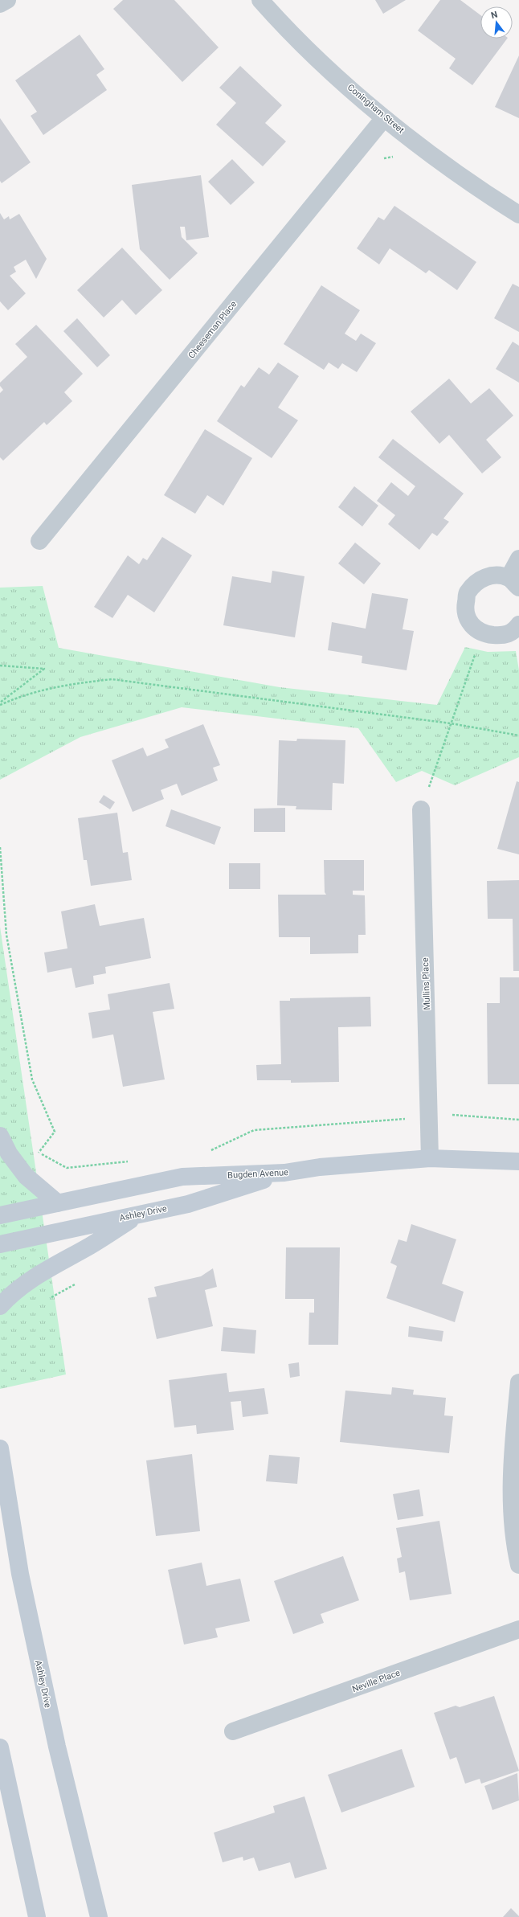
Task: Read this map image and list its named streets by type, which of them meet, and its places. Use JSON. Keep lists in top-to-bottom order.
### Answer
{
  "streets": {
    "main road": ["Bugden Avenue", "Ashley Drive"],
    "street": [
      "Coningham Street",
      "Cheeseman Place",
      "Mullins Place",
      "Neville Place"
    ]
  },
  "crossings": [
    ["Coningham Street", "Cheeseman Place"],
    ["Mullins Place", "Bugden Avenue"],
    ["Bugden Avenue", "Ashley Drive"]
  ],
  "north": "top"
}
